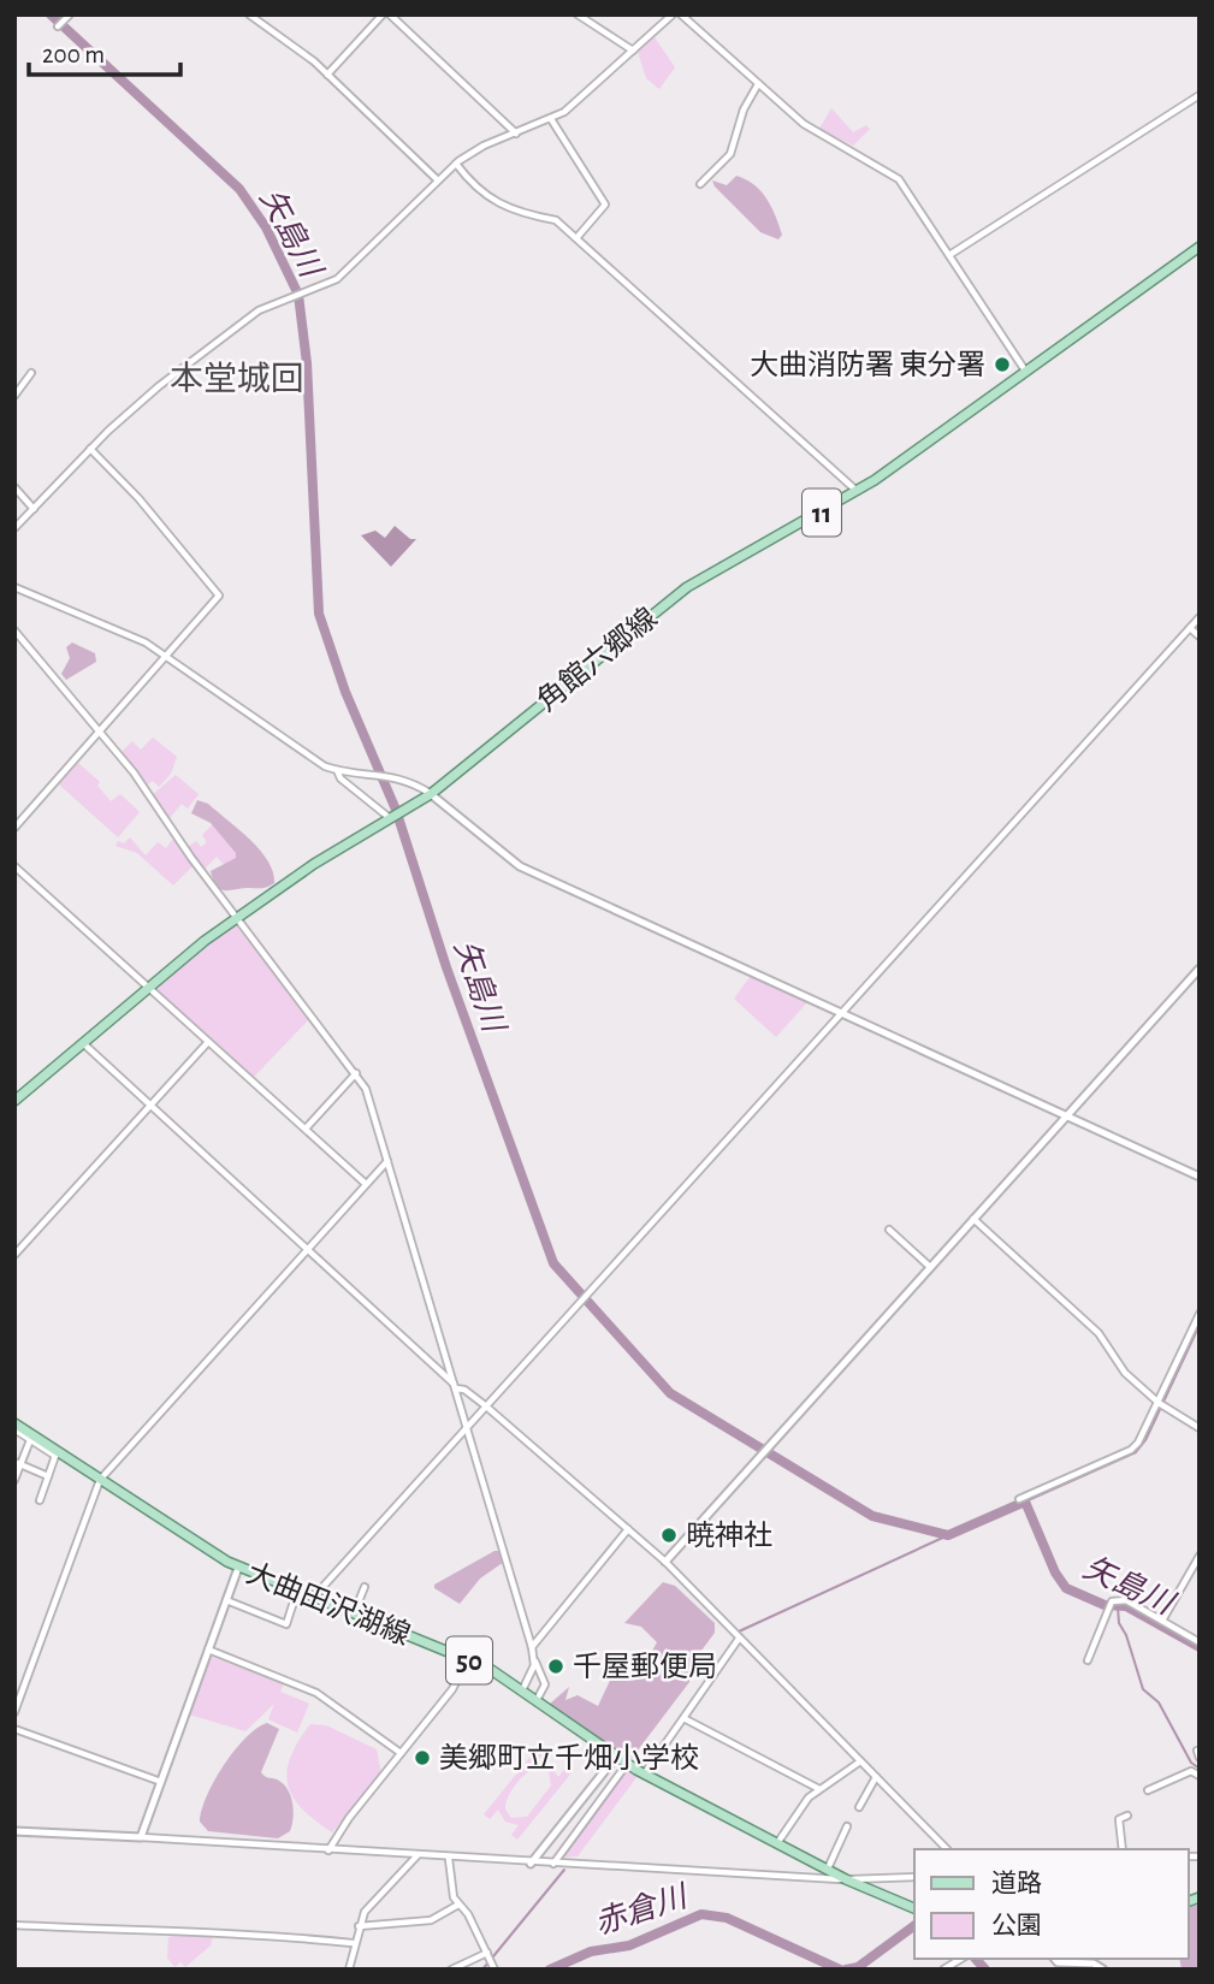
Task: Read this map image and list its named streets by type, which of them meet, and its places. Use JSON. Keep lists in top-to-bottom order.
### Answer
{
  "streets": {
    "main road": [
      "11",
      "角館六郷線",
      "大曲田沢湖線",
      "50"
    ]
  },
  "districts": ["本堂城回"],
  "water": ["矢島川", "赤倉川"],
  "places": [
    "大曲消防署 東分署",
    "暁神社",
    "千屋郵便局",
    "美郷町立千畑小学校"
  ],
  "legend": ["道路", "公園"],
  "scale_bar": "200 m"
}
